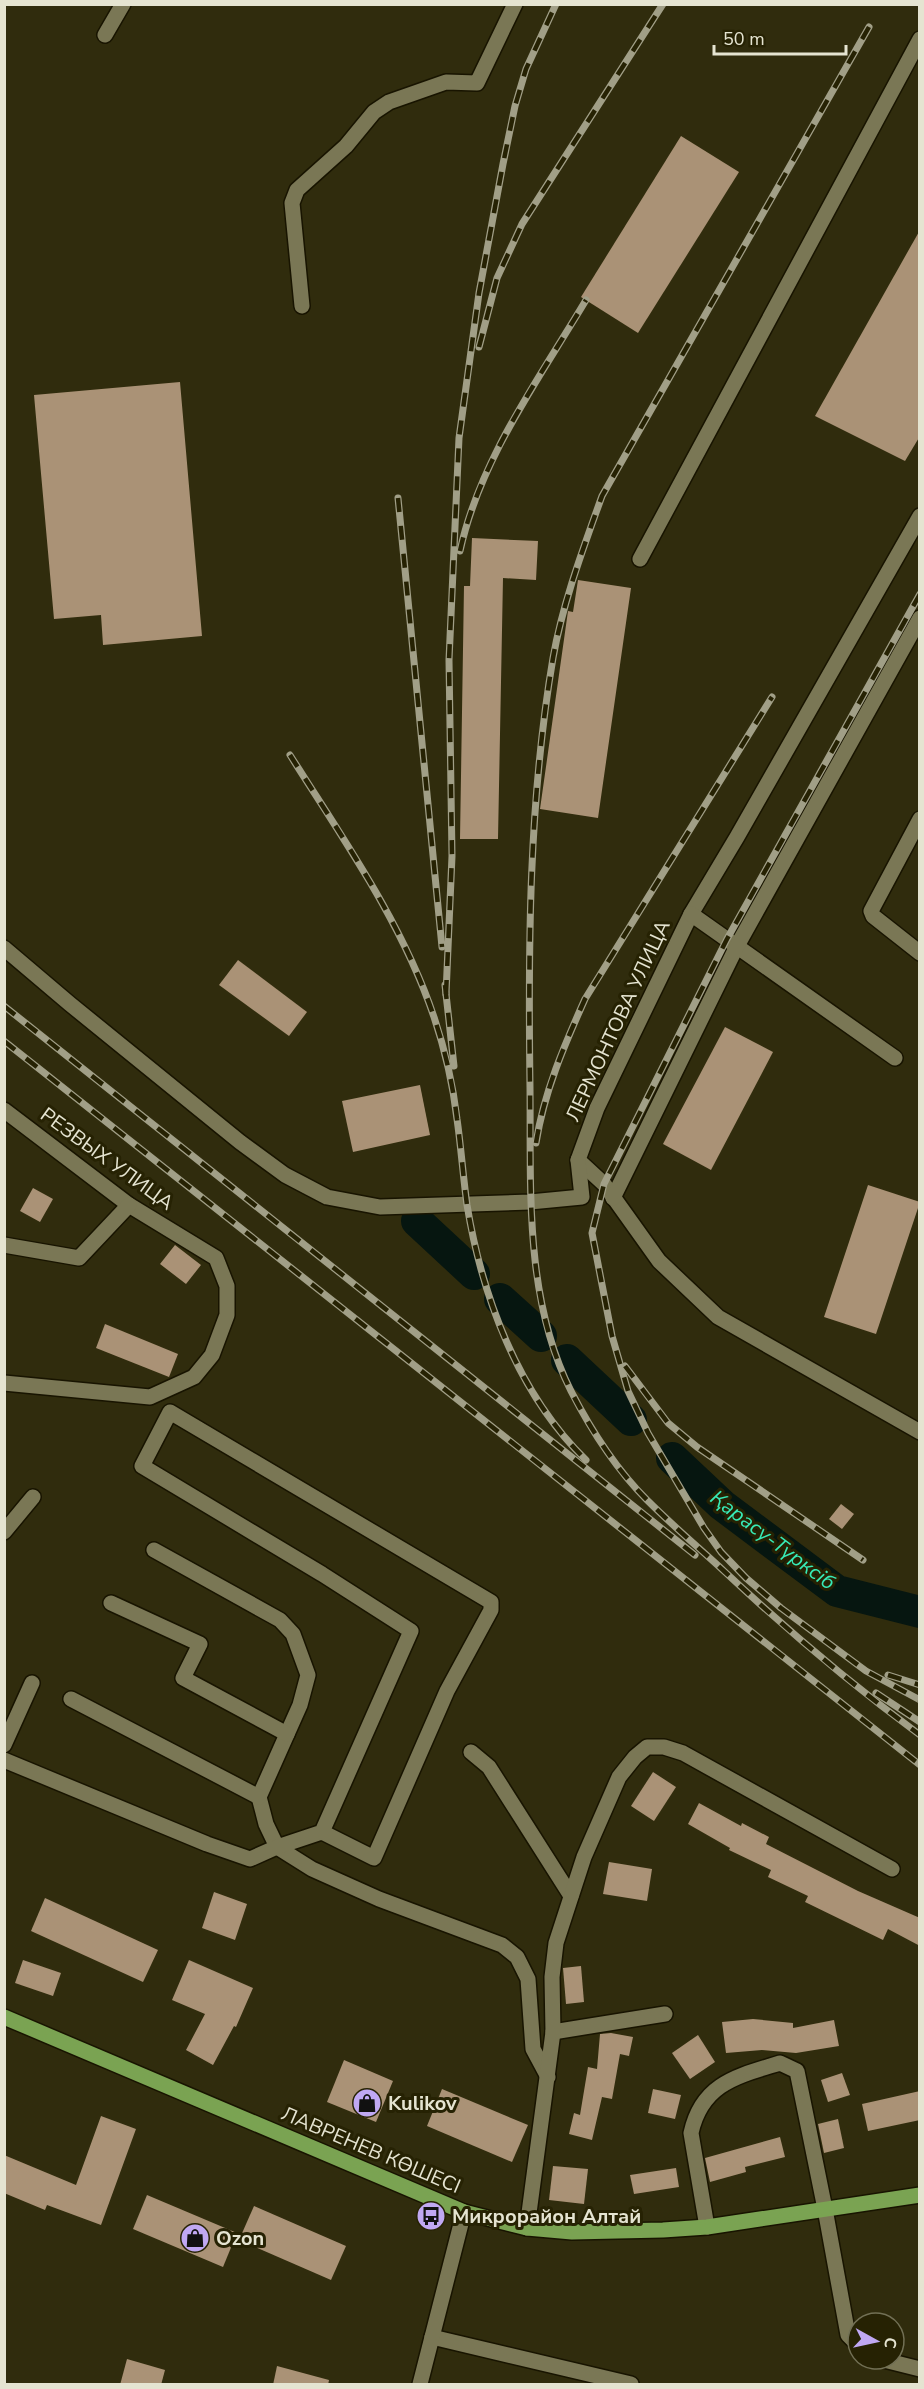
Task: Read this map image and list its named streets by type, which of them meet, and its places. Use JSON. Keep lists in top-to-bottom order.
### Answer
{
  "streets": {
    "main road": ["ЛАВРЕНЕВ КӨШЕСІ"],
    "street": ["ЛЕРМОНТОВА УЛИЦА", "РЕЗВЫХ УЛИЦА"]
  },
  "water": ["Қарасу-Түрксіб"],
  "places": {
    "shop": ["Kulikov", "Ozon"],
    "bus stop": ["Микрорайон Алтай"]
  },
  "scale_bar": "50 m",
  "north": "right"
}
